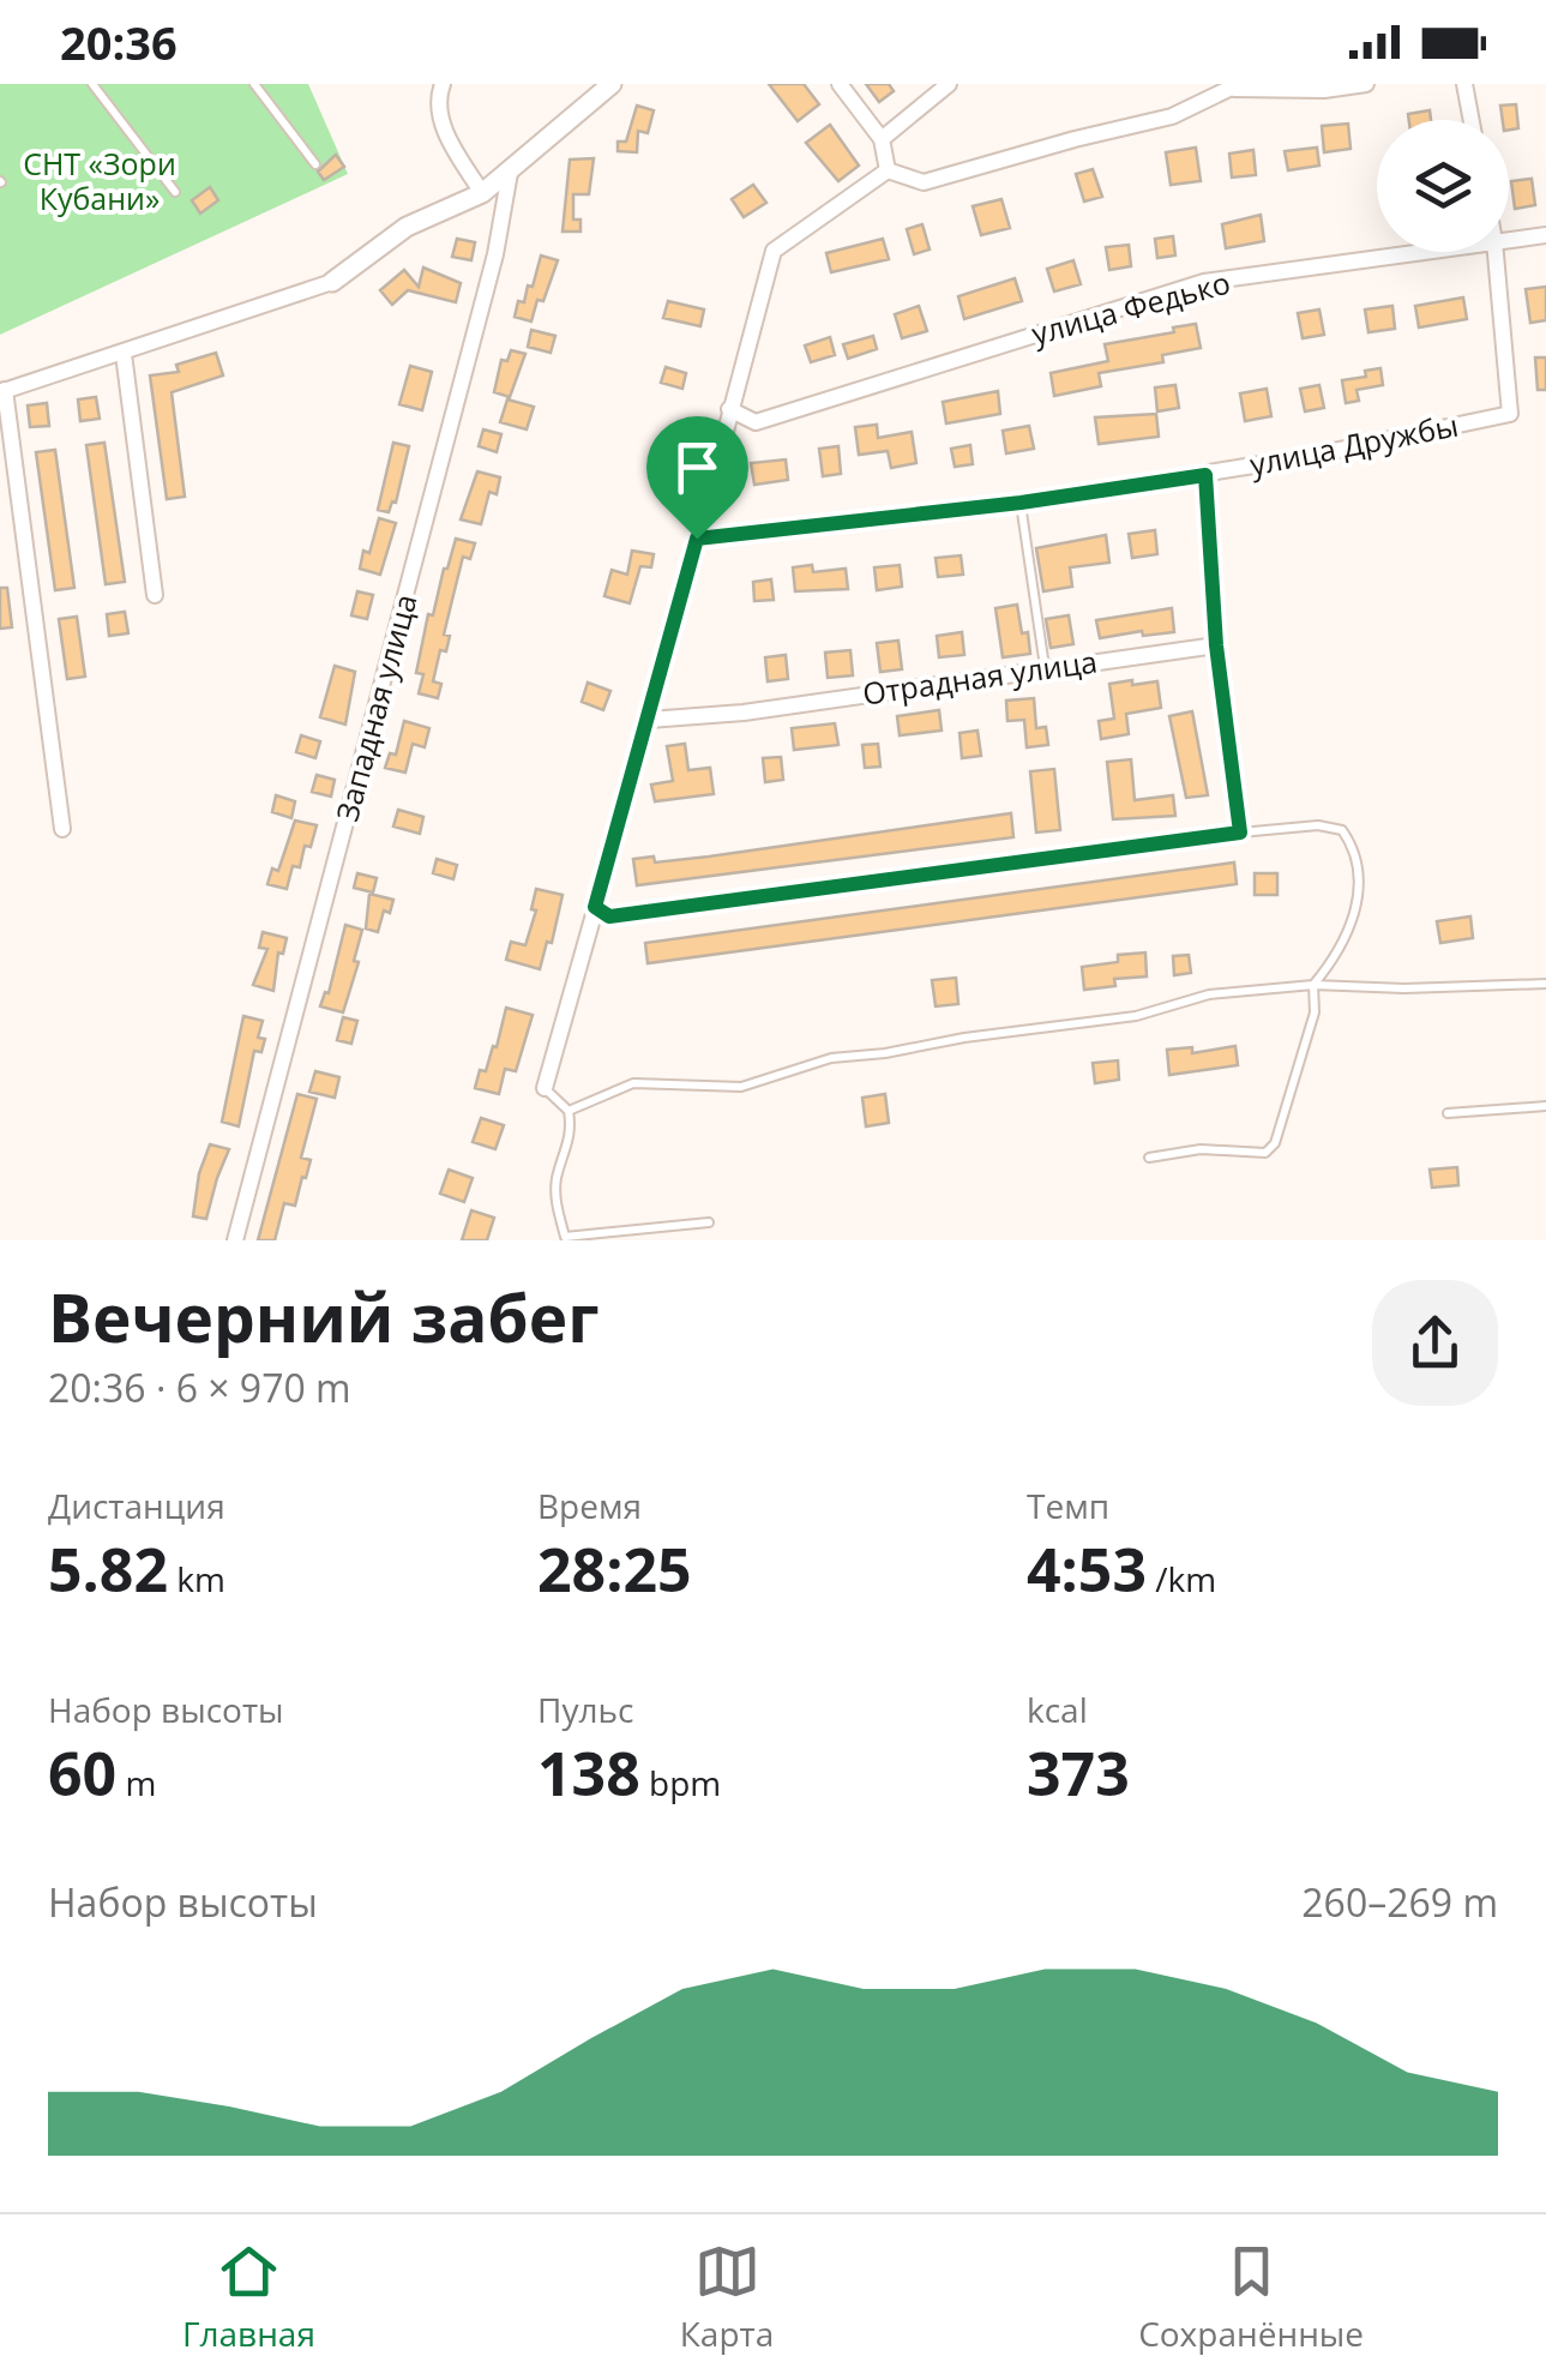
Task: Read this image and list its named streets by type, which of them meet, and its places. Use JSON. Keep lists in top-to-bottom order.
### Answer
{
  "streets": {
    "street": [
      "улица Федько",
      "улица Дружбы",
      "Отрадная улица",
      "Западная улица"
    ]
  },
  "parks": ["СНТ «Зори Кубани»"],
  "page": {
    "status": "20:36",
    "heading": ["Вечерний забег", "20:36 · 6 × 970 m"],
    "stats": [
      ["Дистанция", "5.82 km"],
      ["Время", "28:25"],
      ["Темп", "4:53 /km"],
      ["Набор высоты", "60 m"],
      ["Пульс", "138 bpm"],
      ["kcal", "373"]
    ],
    "chart": ["Набор высоты", "260–269 m"],
    "tabs": ["Главная", "Карта", "Сохранённые"]
  }
}
